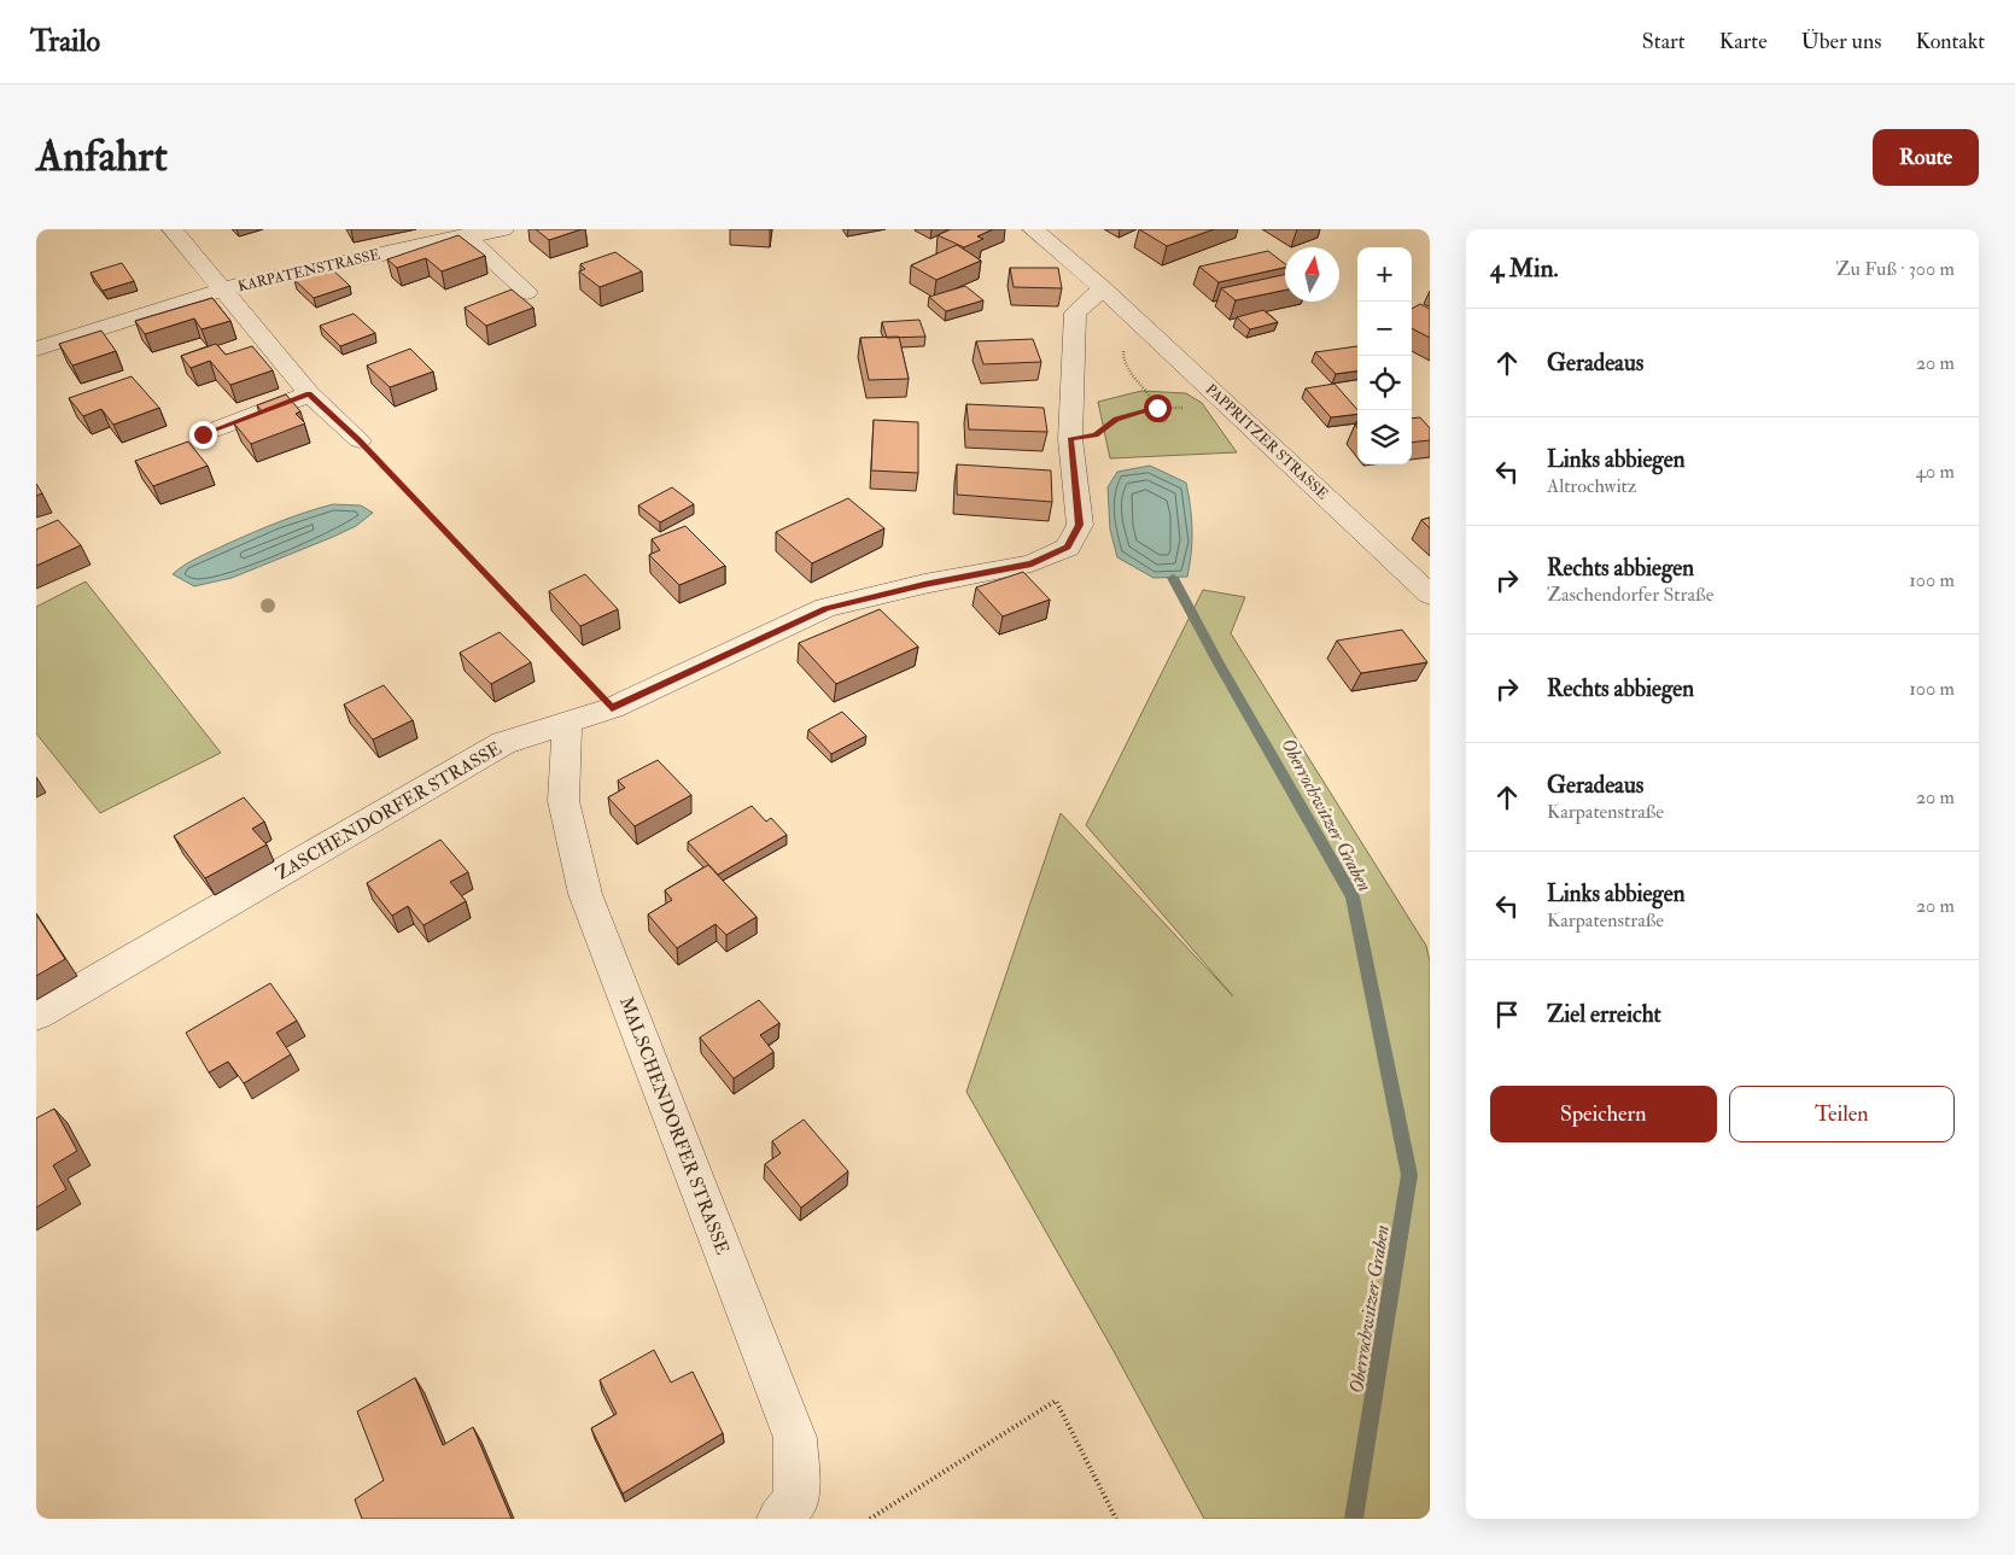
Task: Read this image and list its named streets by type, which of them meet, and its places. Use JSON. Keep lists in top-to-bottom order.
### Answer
{
  "streets": {
    "street": [
      "KARPATENSTRASSE",
      "PAPPRITZER STRASSE",
      "ZASCHENDORFER STRASSE",
      "MALSCHENDORFER STRASSE"
    ]
  },
  "crossings": [
    ["ZASCHENDORFER STRASSE", "MALSCHENDORFER STRASSE"]
  ],
  "water": ["Oberrochwitzer Graben"],
  "north": "top",
  "page": {
    "header": "Trailo",
    "nav": [
      "Start",
      "Karte",
      "Über uns",
      "Kontakt"
    ],
    "buttons": [
      "Route",
      ["Speichern", "Teilen"]
    ],
    "title": "Anfahrt",
    "heading": ["4 Min.", "Zu Fuß · 300 m"],
    "map_buttons": ["+", "−"],
    "list": [
      ["Geradeaus", "20 m"],
      ["Links abbiegen", "Altrochwitz", "40 m"],
      ["Rechts abbiegen", "Zaschendorfer Straße", "100 m"],
      ["Rechts abbiegen", "100 m"],
      ["Geradeaus", "Karpatenstraße", "20 m"],
      ["Links abbiegen", "Karpatenstraße", "20 m"],
      "Ziel erreicht"
    ]
  }
}
